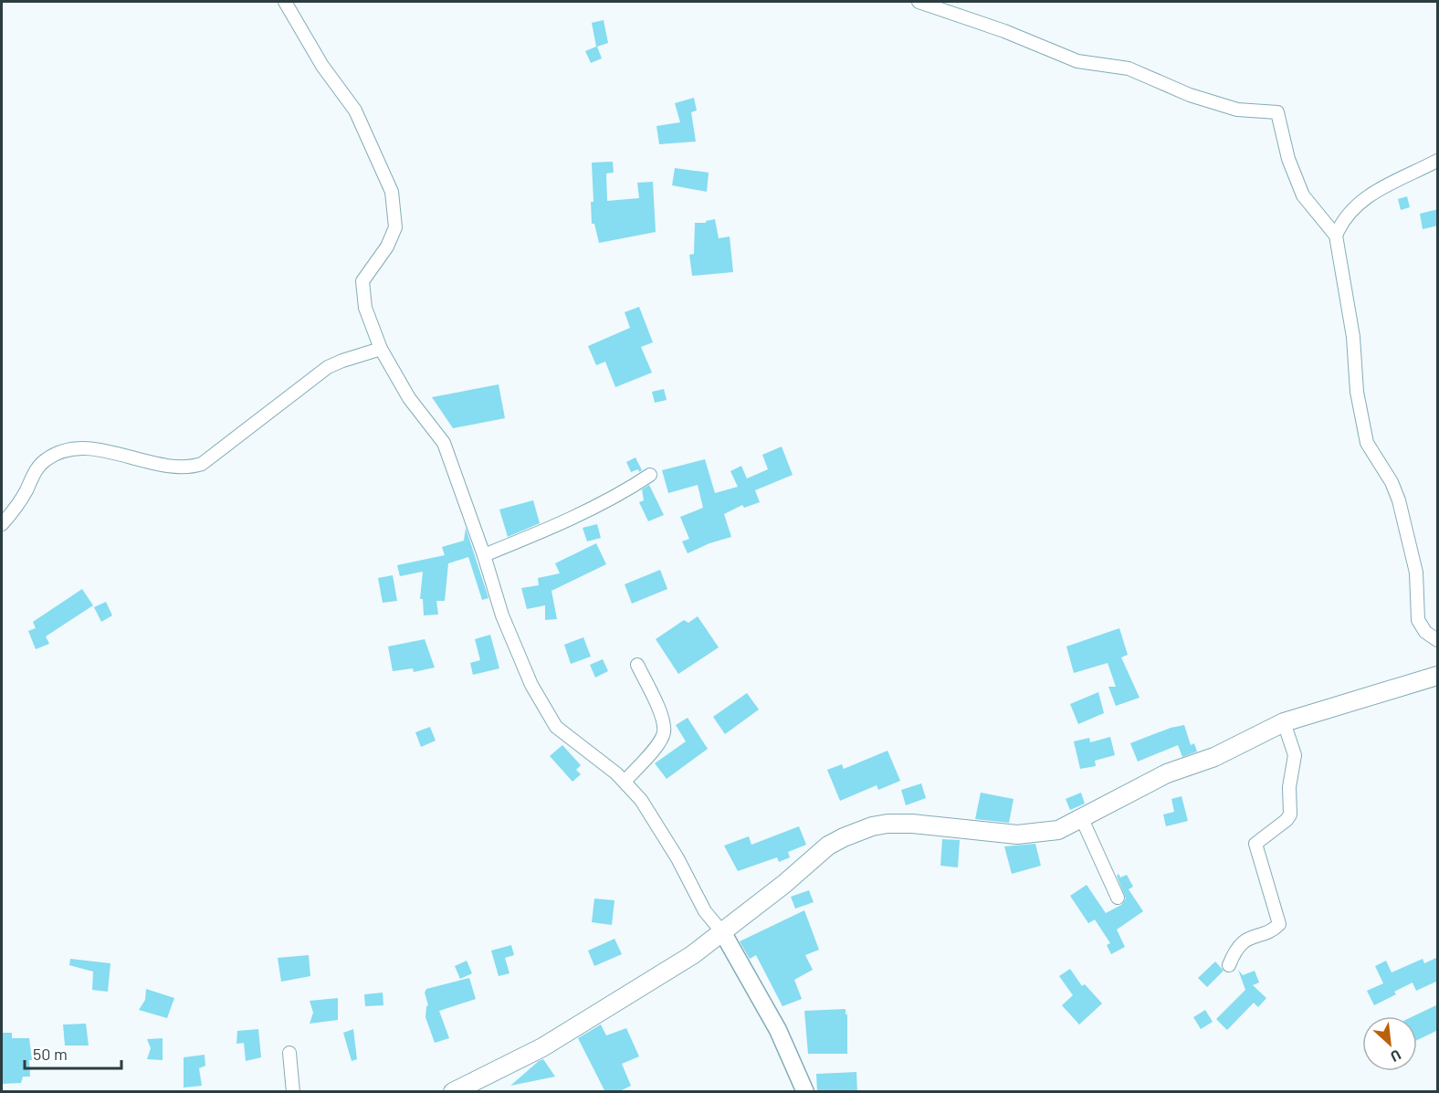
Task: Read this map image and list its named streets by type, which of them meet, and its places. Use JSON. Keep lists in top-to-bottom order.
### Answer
{
  "scale_bar": "50 m",
  "north": "bottom right"
}
